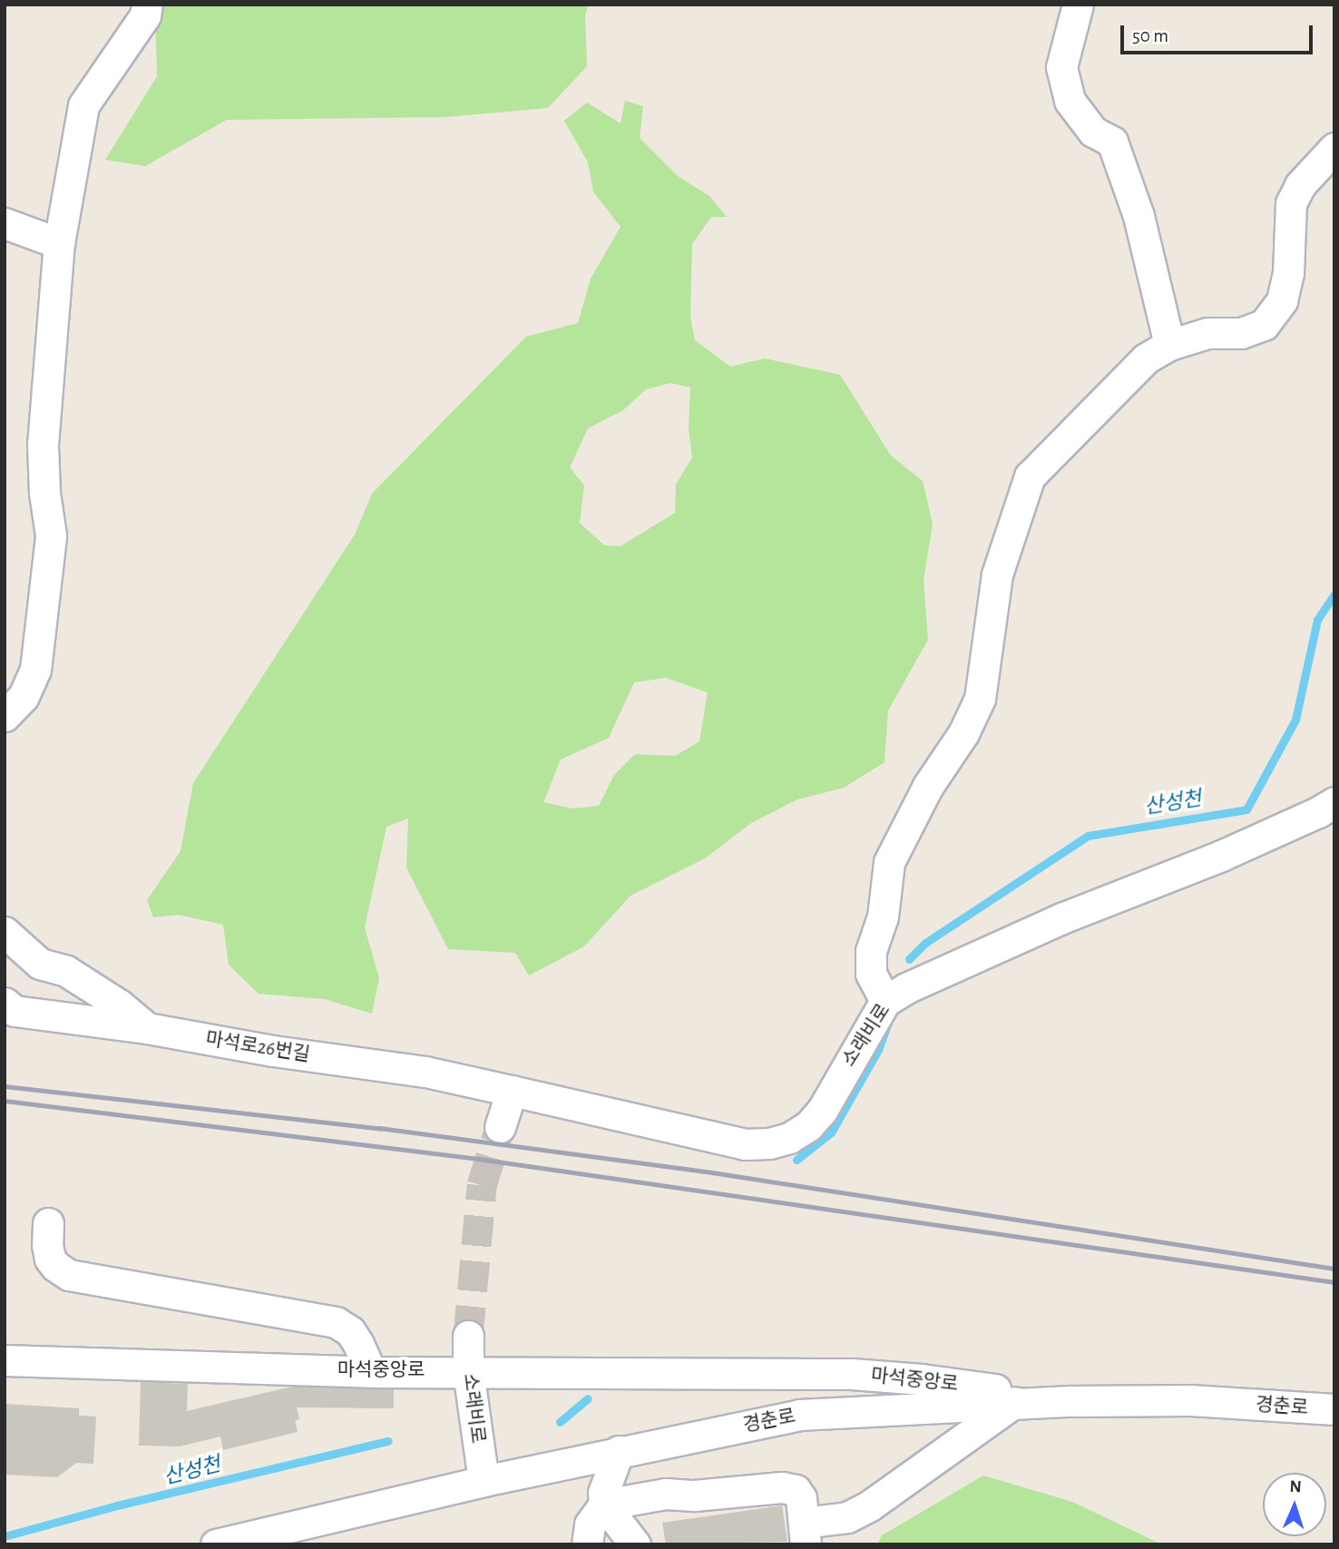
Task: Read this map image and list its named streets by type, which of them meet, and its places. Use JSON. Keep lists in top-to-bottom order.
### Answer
{
  "streets": {
    "street": [
      "소래비로",
      "마석로26번길",
      "마석중앙로",
      "경춘로"
    ]
  },
  "crossings": [
    ["소래비로", "마석로26번길"],
    ["소래비로", "마석중앙로"],
    ["소래비로", "경춘로"],
    ["마석중앙로", "경춘로"]
  ],
  "water": ["산성천"],
  "scale_bar": "50 m",
  "north": "top"
}
